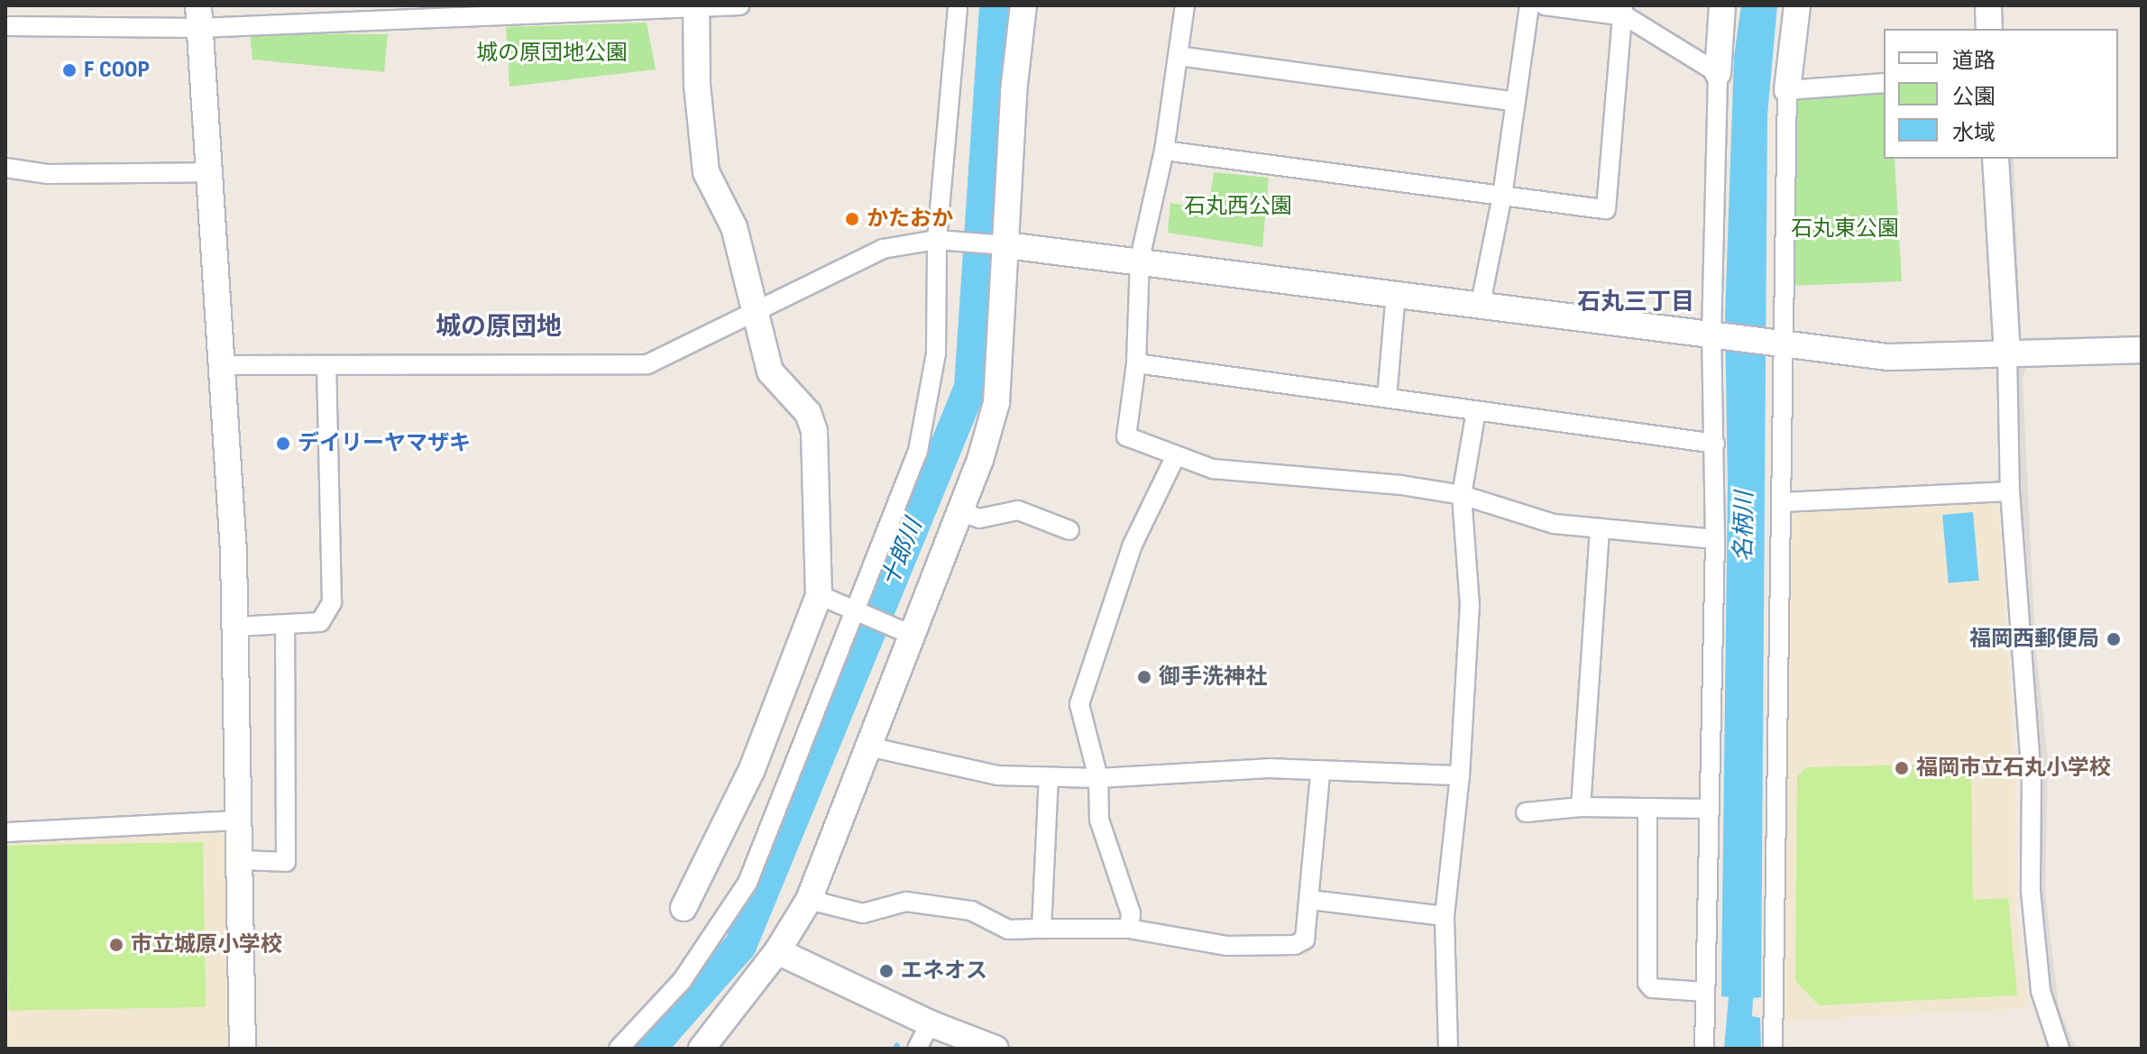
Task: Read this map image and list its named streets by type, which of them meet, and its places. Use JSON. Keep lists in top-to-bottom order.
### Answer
{
  "districts": ["石丸三丁目", "城の原団地"],
  "water": ["名柄川", "十郎川"],
  "parks": ["城の原団地公園", "石丸西公園", "石丸東公園"],
  "places": [
    "F COOP",
    "かたおか",
    "デイリーヤマザキ",
    "福岡西郵便局",
    "御手洗神社",
    "福岡市立石丸小学校",
    "市立城原小学校",
    "エネオス"
  ],
  "legend": ["道路", "公園", "水域"]
}
